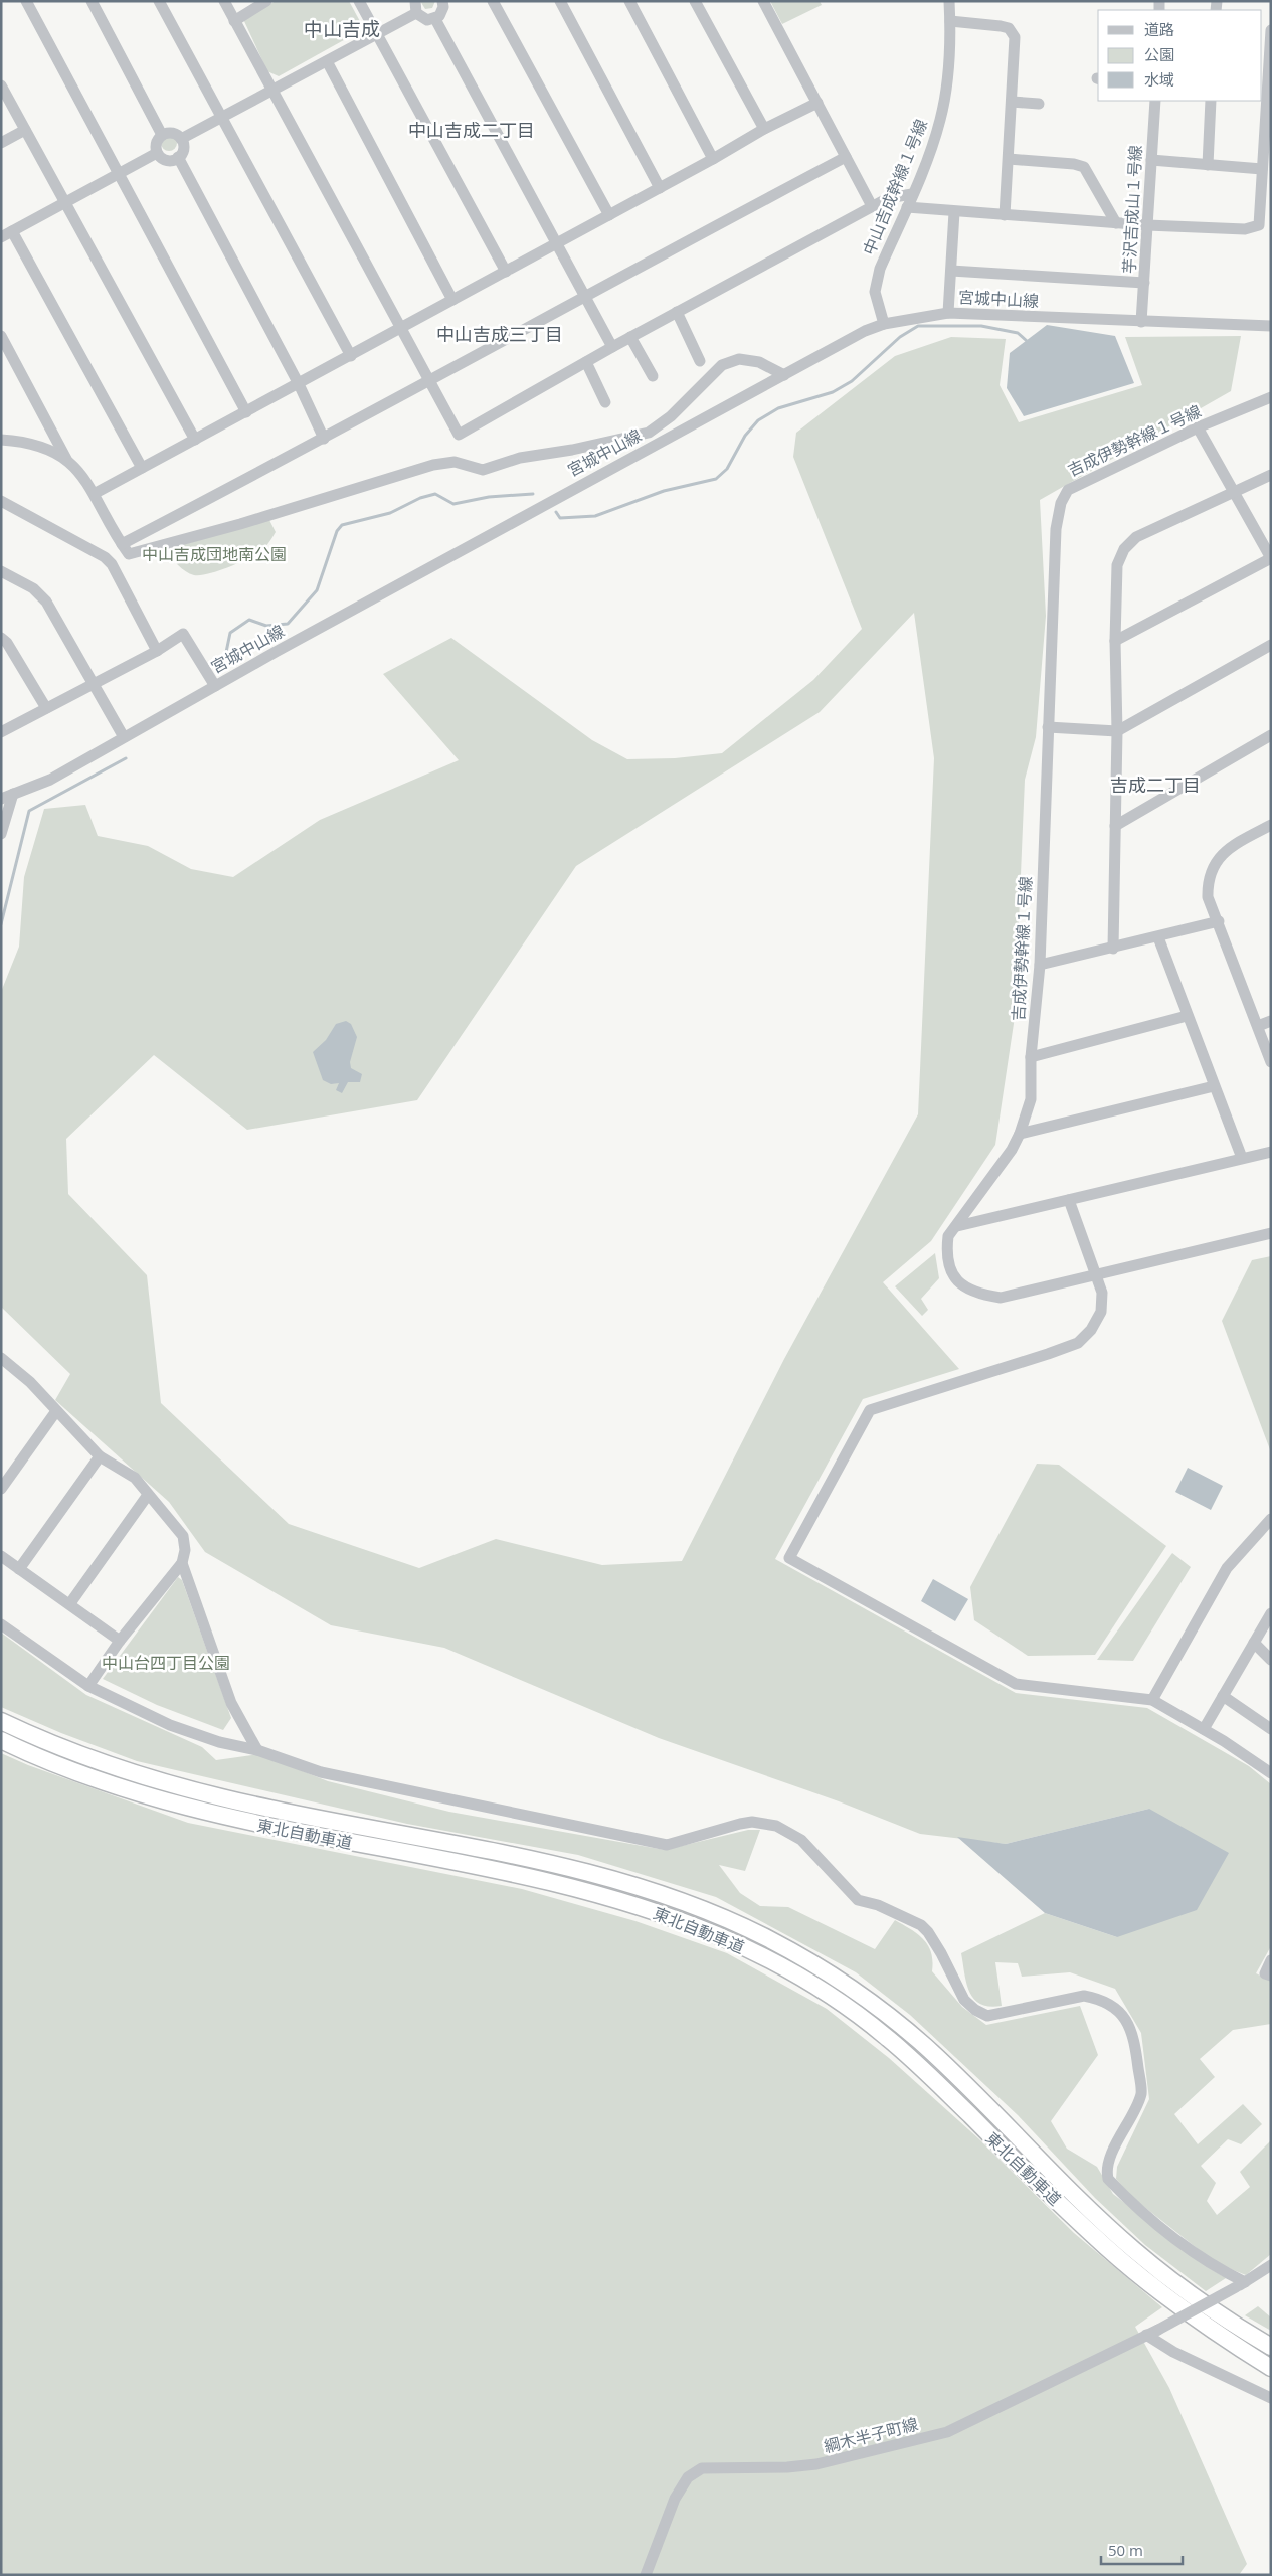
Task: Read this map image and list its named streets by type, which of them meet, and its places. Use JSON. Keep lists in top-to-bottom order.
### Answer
{
  "streets": {
    "highway": ["東北自動車道"],
    "street": [
      "中山吉成幹線１号線",
      "芋沢吉成山１号線",
      "宮城中山線",
      "吉成伊勢幹線１号線",
      "綱木半子町線"
    ]
  },
  "crossings": [
    ["中山吉成幹線１号線", "宮城中山線"],
    ["芋沢吉成山１号線", "宮城中山線"]
  ],
  "districts": [
    "中山吉成",
    "中山吉成二丁目",
    "中山吉成三丁目",
    "吉成二丁目"
  ],
  "parks": ["中山吉成団地南公園", "中山台四丁目公園"],
  "legend": ["道路", "公園", "水域"],
  "scale_bar": "50 m"
}
